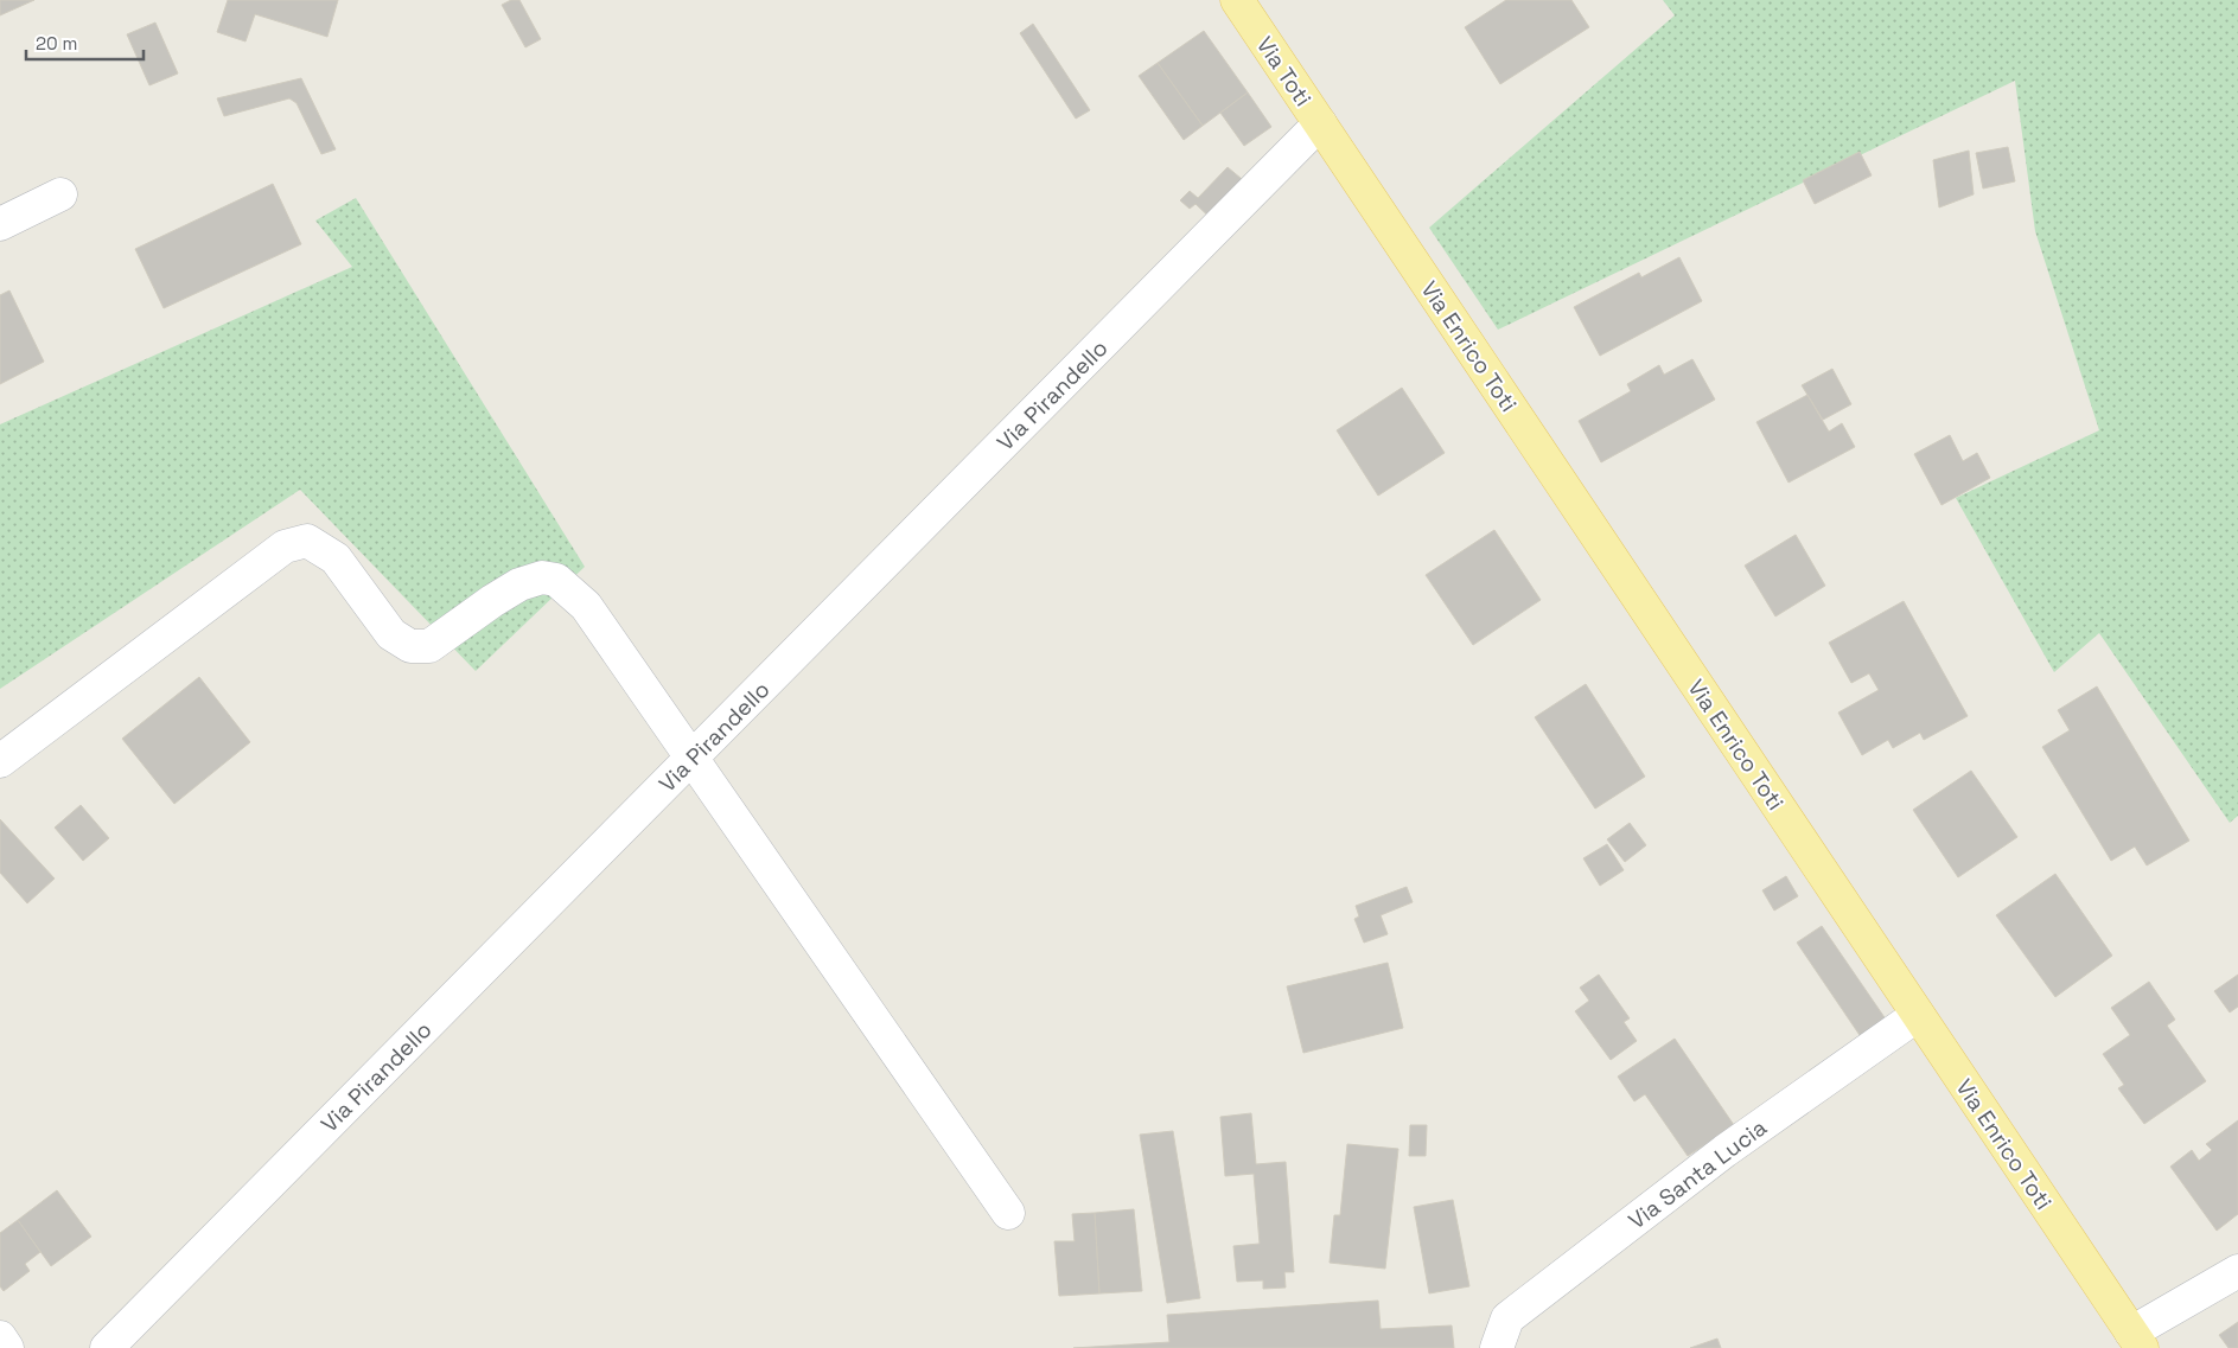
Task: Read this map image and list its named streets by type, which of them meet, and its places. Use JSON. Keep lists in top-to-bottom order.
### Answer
{
  "streets": {
    "main road": ["Via Toti", "Via Enrico Toti"],
    "street": ["Via Pirandello", "Via Santa Lucia"]
  },
  "crossings": [
    ["Via Toti", "Via Enrico Toti"],
    ["Via Toti", "Via Pirandello"],
    ["Via Enrico Toti", "Via Pirandello"],
    ["Via Enrico Toti", "Via Santa Lucia"]
  ],
  "scale_bar": "20 m"
}
